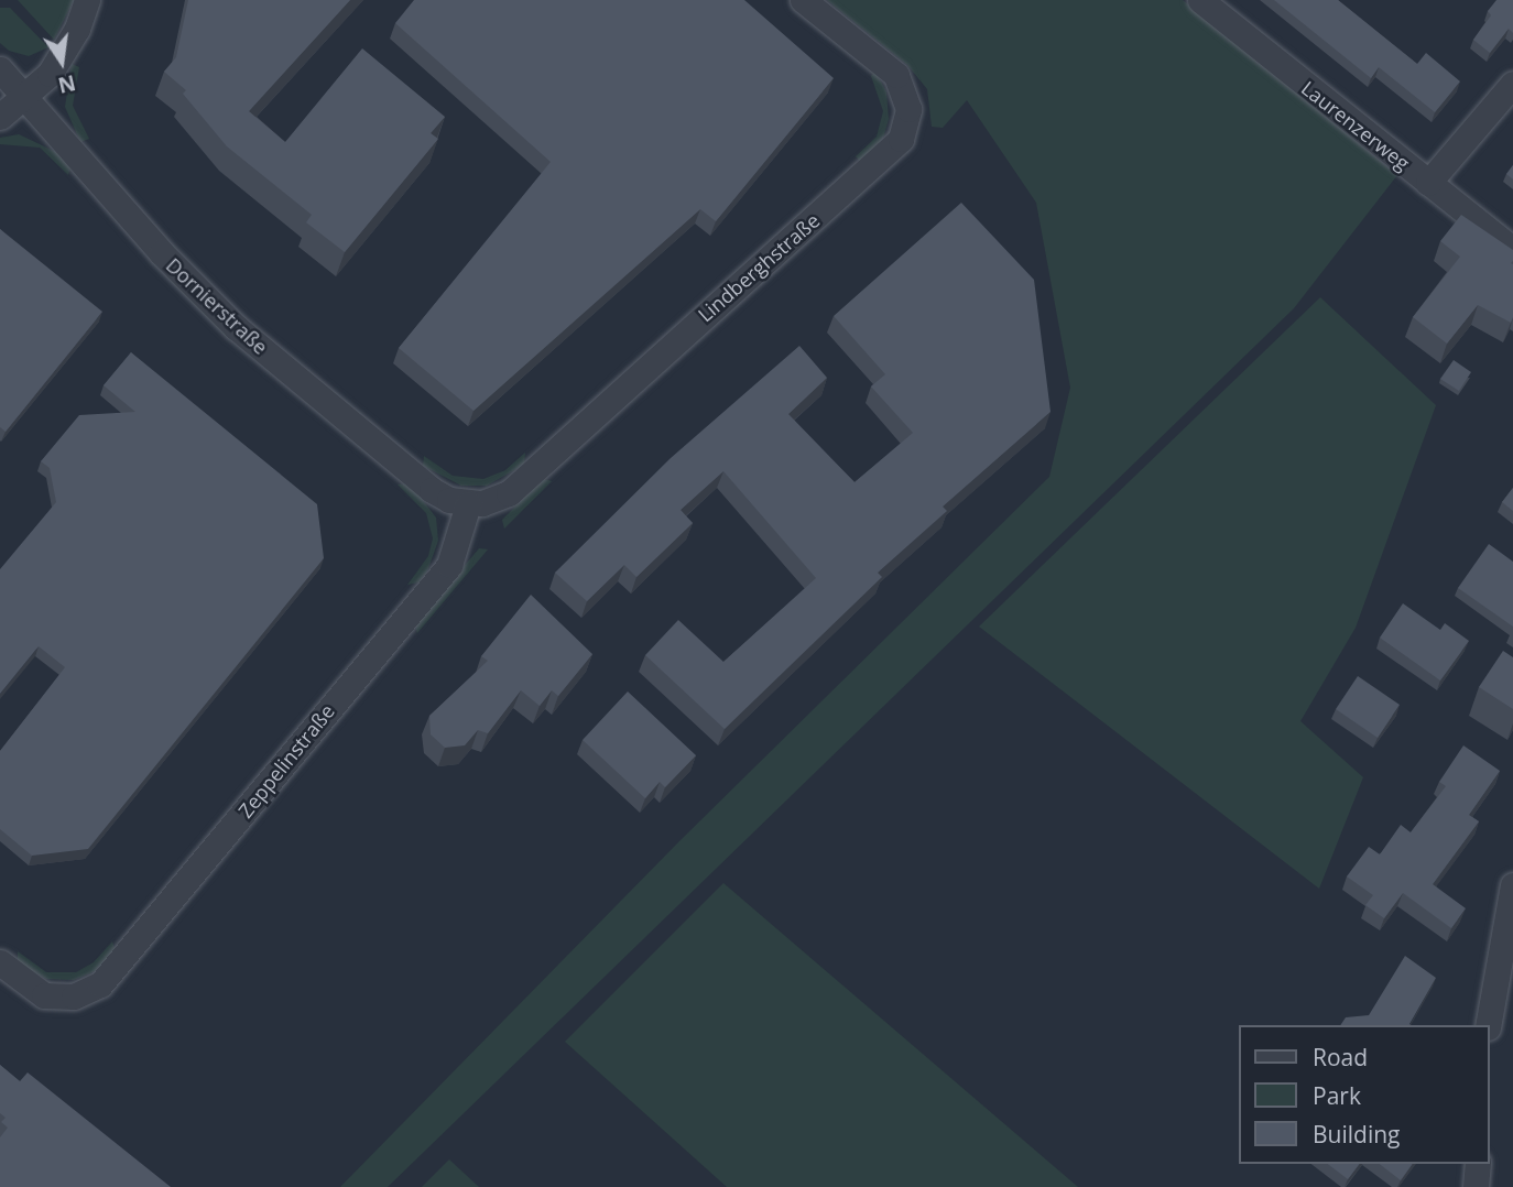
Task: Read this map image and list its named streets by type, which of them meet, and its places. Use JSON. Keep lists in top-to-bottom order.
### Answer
{
  "streets": {
    "street": [
      "Laurenzerweg",
      "Lindberghstraße",
      "Dornierstraße",
      "Zeppelinstraße"
    ]
  },
  "crossings": [
    ["Lindberghstraße", "Dornierstraße"],
    ["Lindberghstraße", "Zeppelinstraße"],
    ["Dornierstraße", "Zeppelinstraße"]
  ],
  "legend": ["Road", "Park", "Building"],
  "north": "bottom"
}
